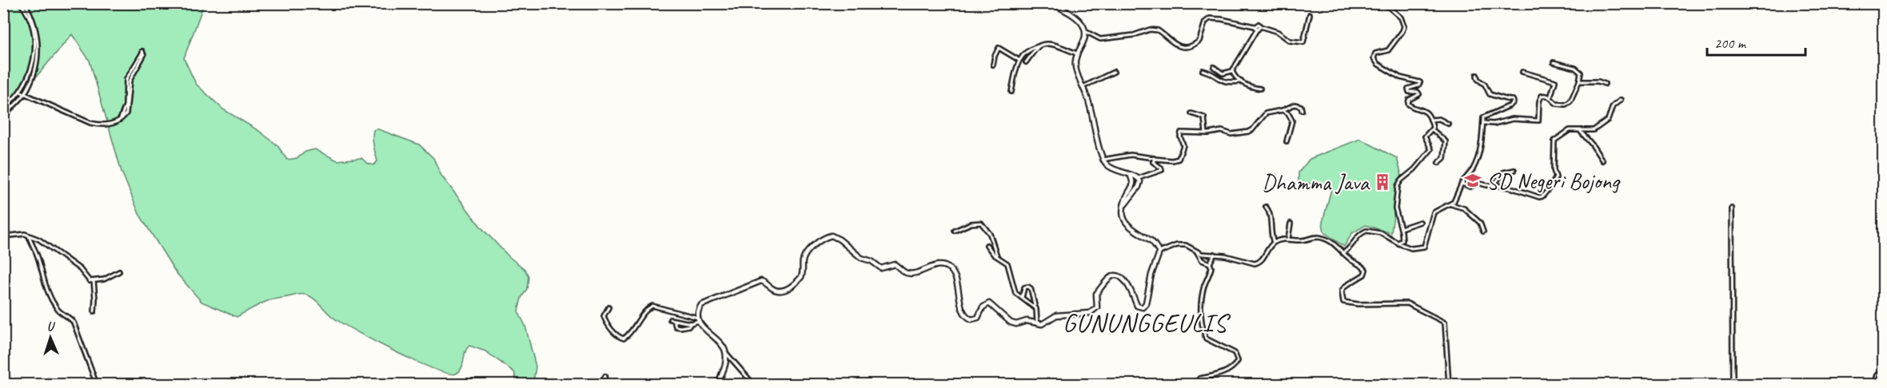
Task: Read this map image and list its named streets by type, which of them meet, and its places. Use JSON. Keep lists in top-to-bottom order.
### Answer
{
  "districts": ["GUNUNGGEULIS"],
  "places": {
    "school or university": ["SD Negeri Bojong"],
    "building": ["Dhamma Java"]
  },
  "scale_bar": "200 m",
  "north": "top"
}
